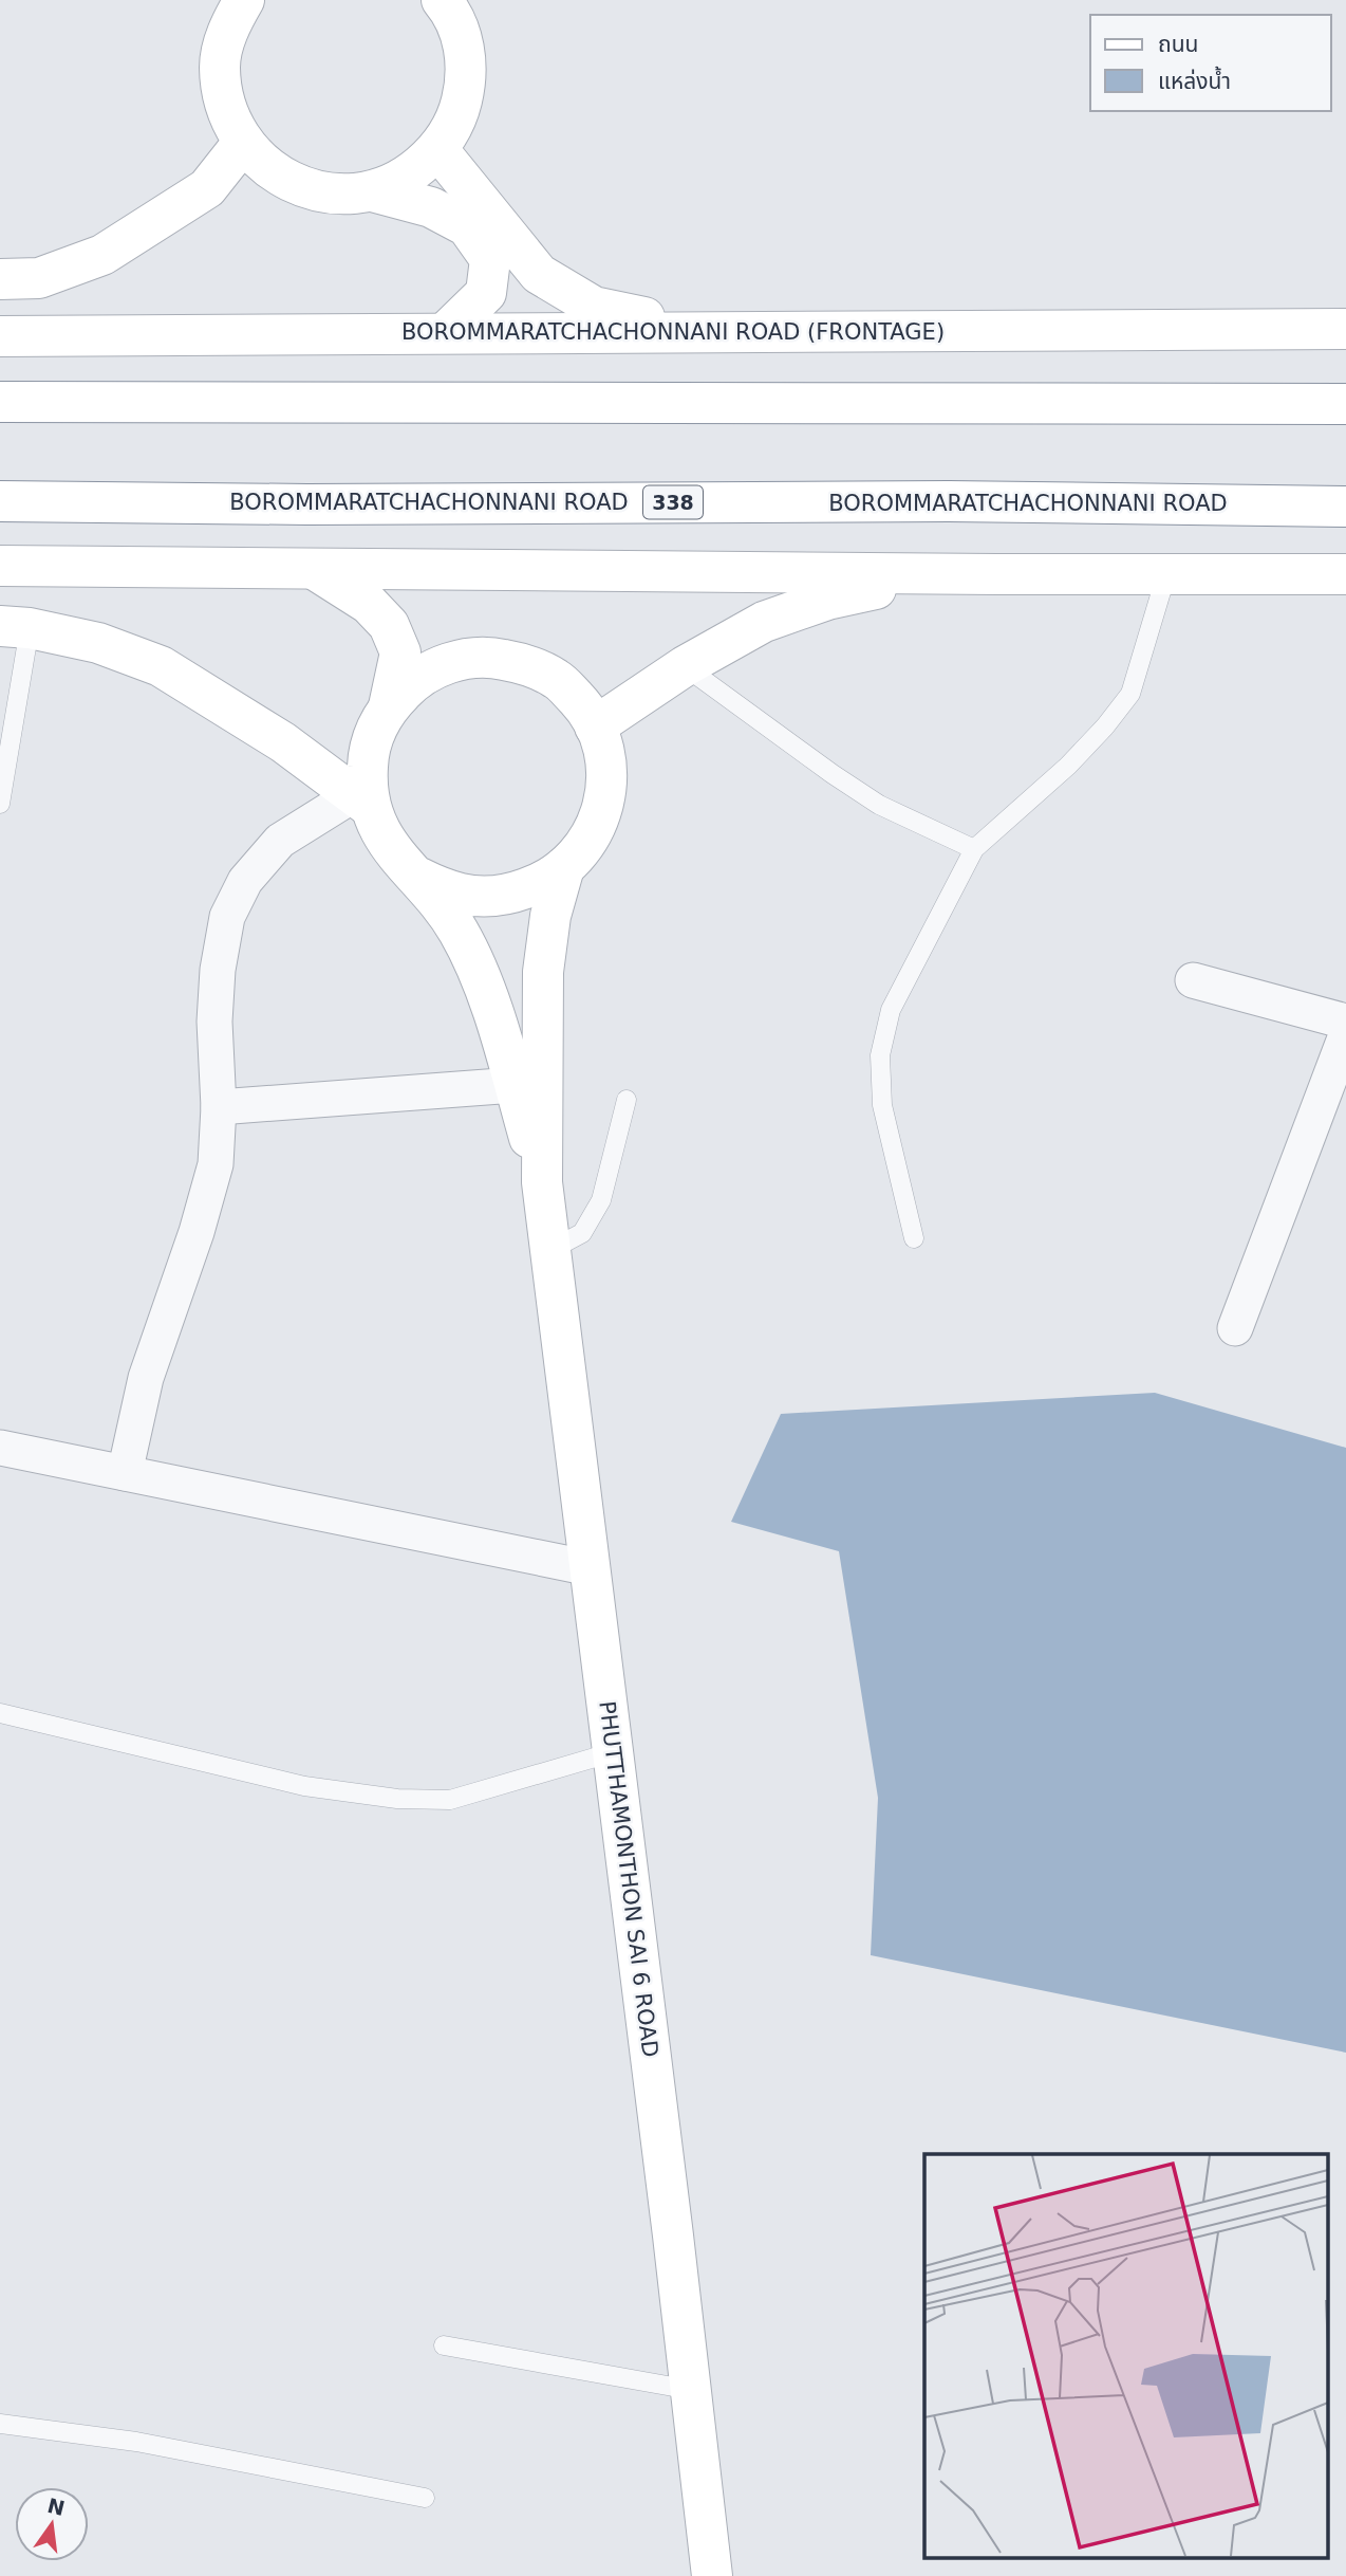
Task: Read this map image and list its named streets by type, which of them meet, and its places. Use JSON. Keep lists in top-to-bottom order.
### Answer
{
  "streets": {
    "main road": [
      "BOROMMARATCHACHONNANI ROAD (FRONTAGE)",
      "BOROMMARATCHACHONNANI ROAD",
      "338",
      "PHUTTHAMONTHON SAI 6 ROAD"
    ]
  },
  "legend": ["ถนน", "แหล่งน้ำ"],
  "north": "top"
}
